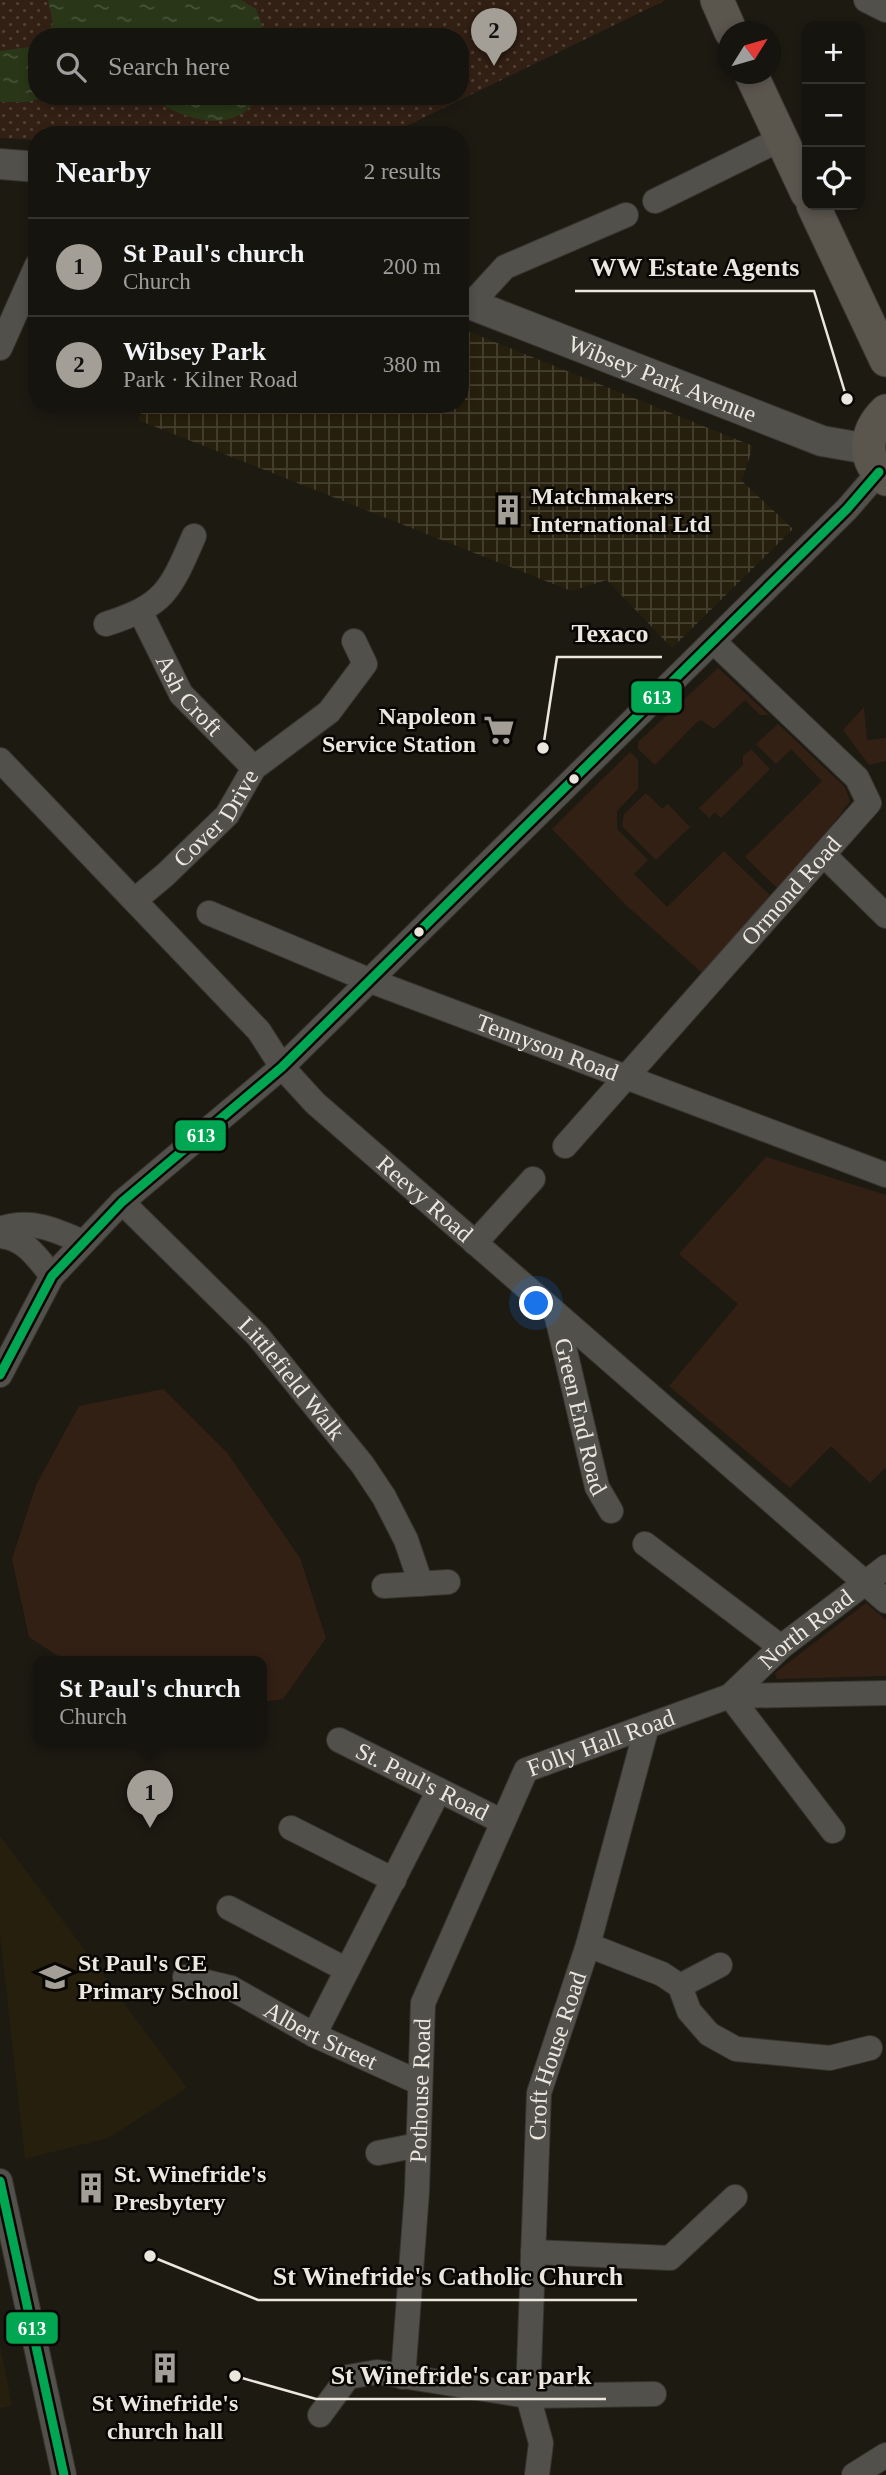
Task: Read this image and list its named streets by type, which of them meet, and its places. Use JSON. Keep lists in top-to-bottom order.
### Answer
{
  "streets": {
    "street": [
      "Wibsey Park Avenue",
      "Ash Croft",
      "Cover Drive",
      "Ormond Road",
      "Tennyson Road",
      "Reevy Road",
      "Littlefield Walk",
      "Green End Road",
      "North Road",
      "Folly Hall Road",
      "St. Paul's Road",
      "Albert Street",
      "Croft House Road",
      "Pothouse Road"
    ]
  },
  "crossings": [
    ["Ash Croft", "Cover Drive"],
    ["Cover Drive", "Reevy Road"],
    ["Ormond Road", "Tennyson Road"],
    ["Reevy Road", "Green End Road"],
    ["Reevy Road", "North Road"],
    ["North Road", "Folly Hall Road"],
    ["Folly Hall Road", "St. Paul's Road"],
    ["Folly Hall Road", "Croft House Road"],
    ["Folly Hall Road", "Pothouse Road"],
    ["St. Paul's Road", "Pothouse Road"],
    ["Albert Street", "Pothouse Road"]
  ],
  "places": {
    "other": [
      "WW Estate Agents",
      "Texaco",
      "St Winefride's Catholic Church",
      "St Winefride's car park"
    ],
    "building": ["Matchmakers International Ltd", "St. Winefride's Presbytery", "St Winefride's church hall"],
    "supermarket": ["Napoleon Service Station"],
    "school or university": ["St Paul's CE Primary School"]
  },
  "lines": ["transit line 613"],
  "north": "top right",
  "page": {
    "pins": ["2", "1"],
    "map_buttons": ["+", "−"],
    "search": "Search here",
    "heading": ["Nearby", "2 results"],
    "list": [
      {
        "mark": "1",
        "name": "St Paul's church",
        "note": "Church",
        "value": "200 m"
      },
      {
        "mark": "2",
        "name": "Wibsey Park",
        "note": "Park · Kilner Road",
        "value": "380 m"
      }
    ],
    "popup": ["St Paul's church", "Church"]
  }
}
